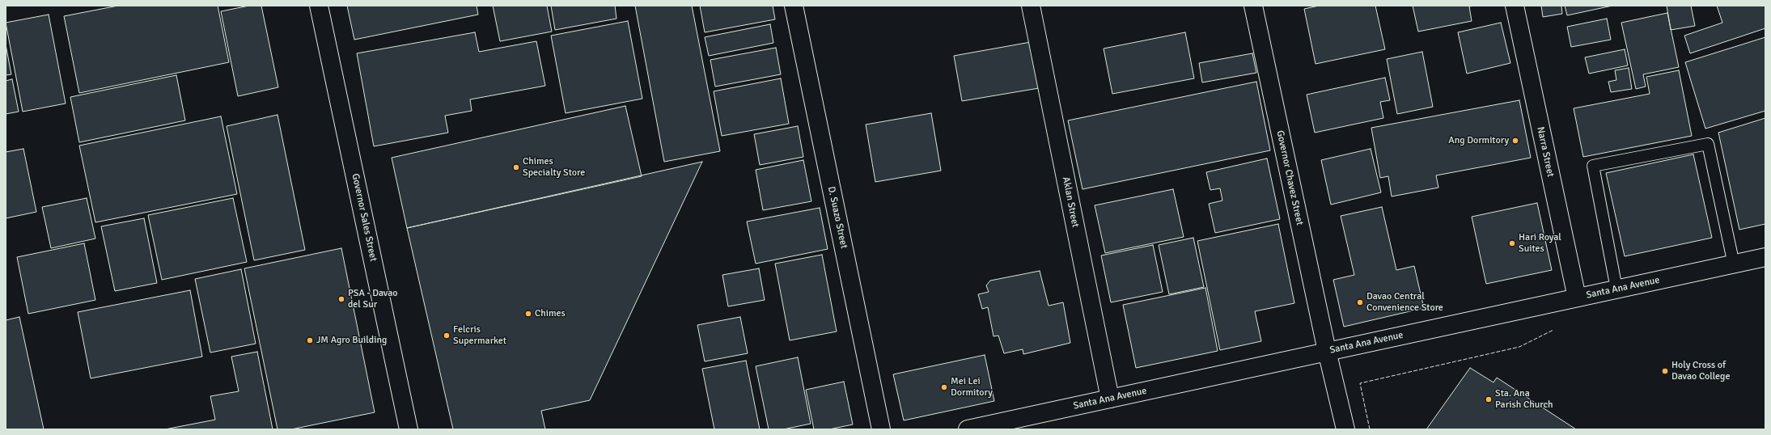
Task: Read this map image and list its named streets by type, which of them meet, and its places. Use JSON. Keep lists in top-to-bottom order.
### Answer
{
  "streets": {
    "street": [
      "Narra Street",
      "Governor Chavez Street",
      "Aklan Street",
      "Governor Sales Street",
      "D. Suazo Street",
      "Santa Ana Avenue"
    ]
  },
  "crossings": [
    ["Narra Street", "Santa Ana Avenue"],
    ["Governor Chavez Street", "Santa Ana Avenue"],
    ["Aklan Street", "Santa Ana Avenue"]
  ],
  "places": [
    "Ang Dormitory",
    "Chimes Specialty Store",
    "Hari Royal Suites",
    "PSA - Davao del Sur",
    "Davao Central Convenience Store",
    "Chimes",
    "Felcris Supermarket",
    "JM Agro Building",
    "Holy Cross of Davao College",
    "Mei Lei Dormitory",
    "Sta. Ana Parish Church"
  ]
}
